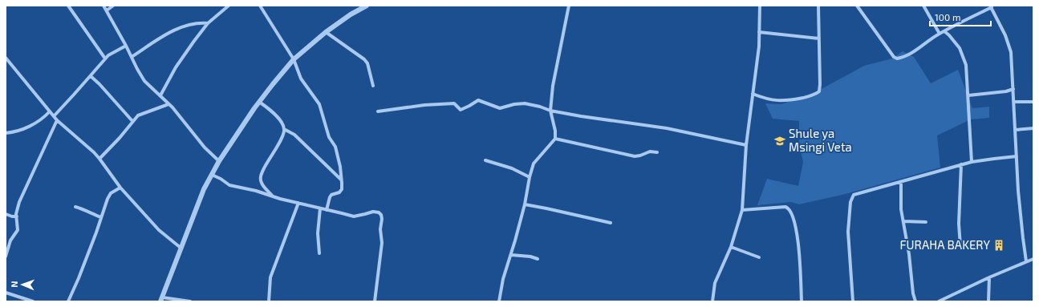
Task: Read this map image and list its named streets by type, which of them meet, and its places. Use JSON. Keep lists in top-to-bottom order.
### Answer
{
  "places": {
    "school or university": ["Shule ya Msingi Veta"],
    "building": ["FURAHA BAKERY"]
  },
  "scale_bar": "100 m",
  "north": "left"
}
